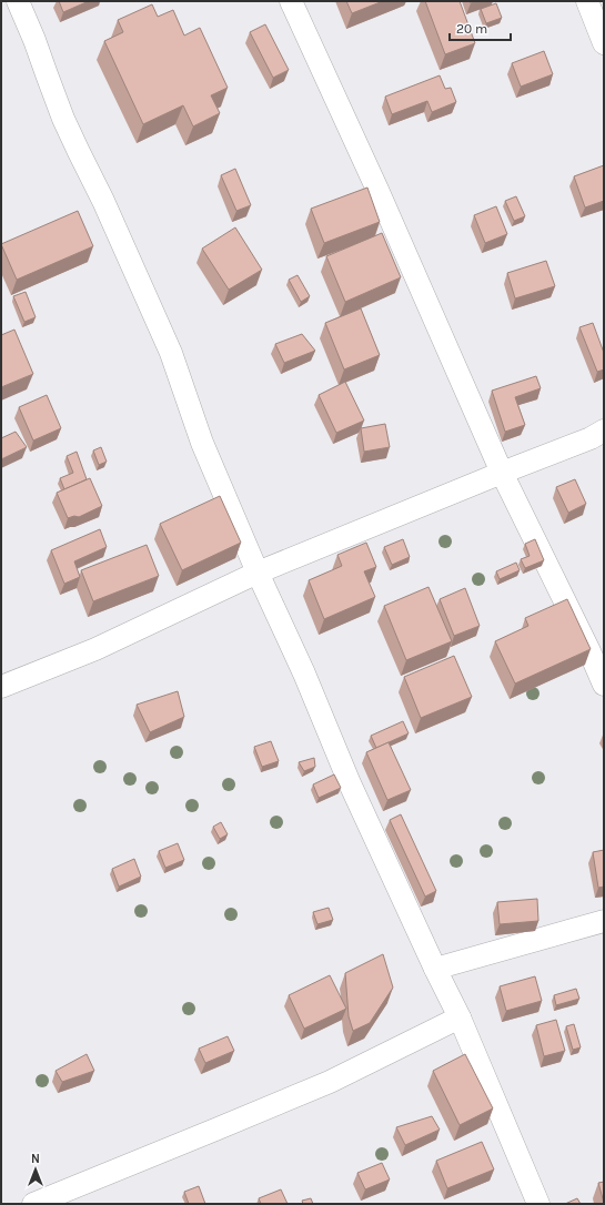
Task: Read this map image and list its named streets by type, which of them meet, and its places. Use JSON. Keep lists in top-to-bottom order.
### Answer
{
  "scale_bar": "20 m",
  "north": "top"
}
